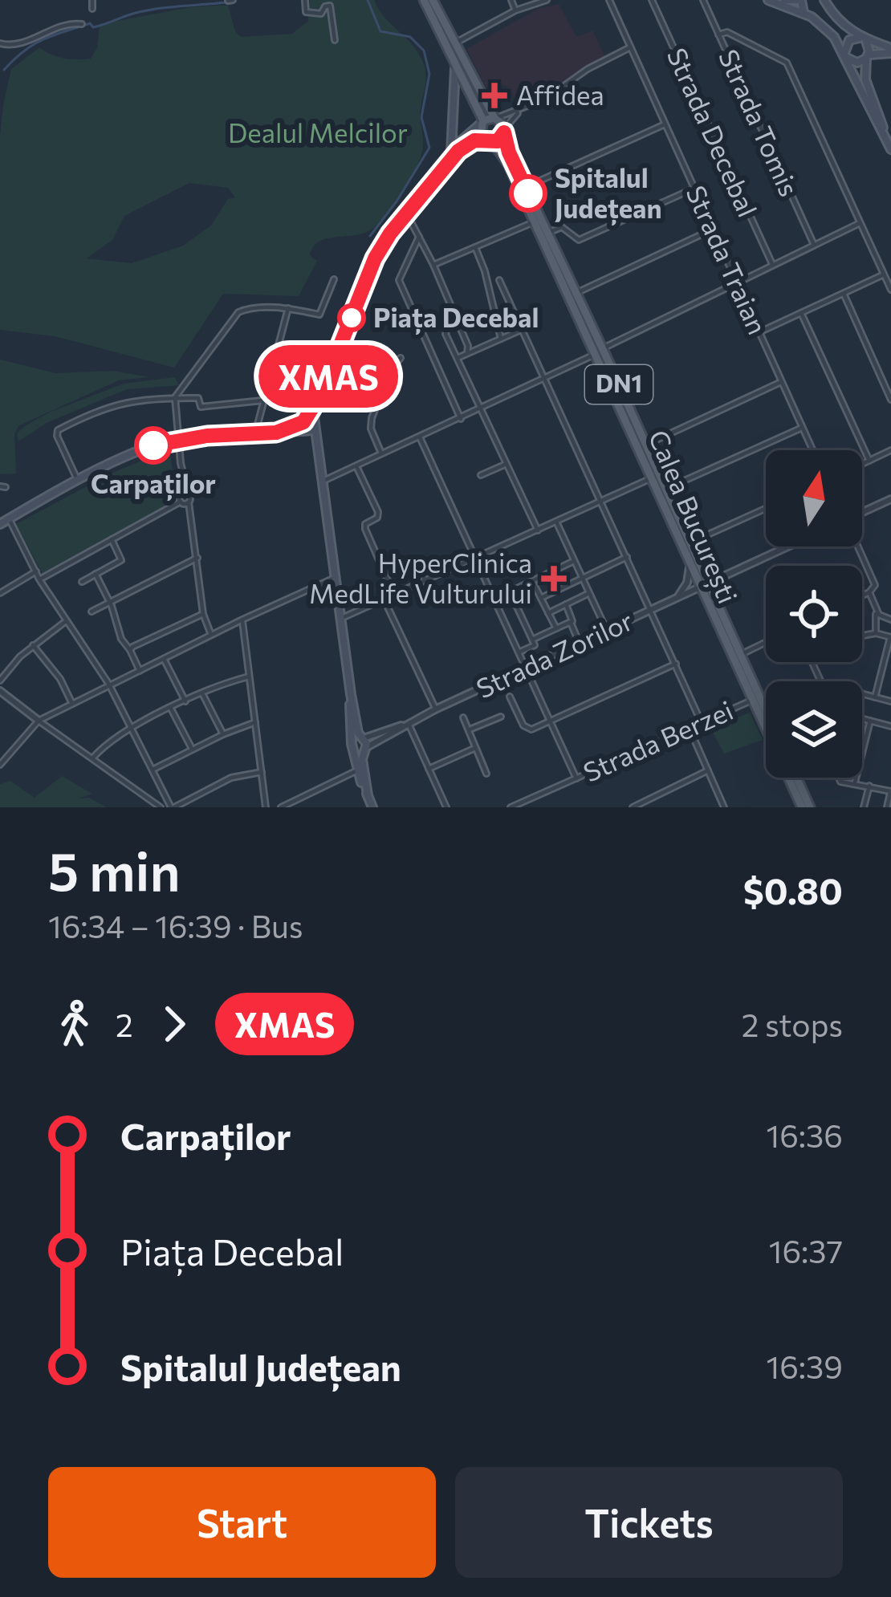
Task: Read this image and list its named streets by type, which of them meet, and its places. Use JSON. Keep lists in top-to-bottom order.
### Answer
{
  "streets": {
    "main road": ["DN1", "Calea București"],
    "street": [
      "Strada Tomis",
      "Strada Decebal",
      "Strada Traian",
      "Strada Zorilor",
      "Strada Berzei"
    ]
  },
  "crossings": [
    ["DN1", "Calea București"],
    ["Calea București", "Strada Zorilor"],
    ["Calea București", "Strada Berzei"]
  ],
  "parks": ["Dealul Melcilor"],
  "places": {
    "health": ["Affidea", "HyperClinica MedLife Vulturului"],
    "other": ["Spitalul Județean", "Piața Decebal", "Carpaților"]
  },
  "lines": ["bus line XMAS"],
  "north": "top",
  "page": {
    "on_map": "XMAS",
    "heading": ["5 min", "16:34 – 16:39 · Bus", "$0.80"],
    "legs": ["2", "XMAS", "2 stops"],
    "list": [
      {
        "name": "Carpaților",
        "value": "16:36"
      },
      {
        "name": "Piața Decebal",
        "value": "16:37"
      },
      {
        "name": "Spitalul Județean",
        "value": "16:39"
      }
    ],
    "buttons": ["Start", "Tickets"]
  }
}
